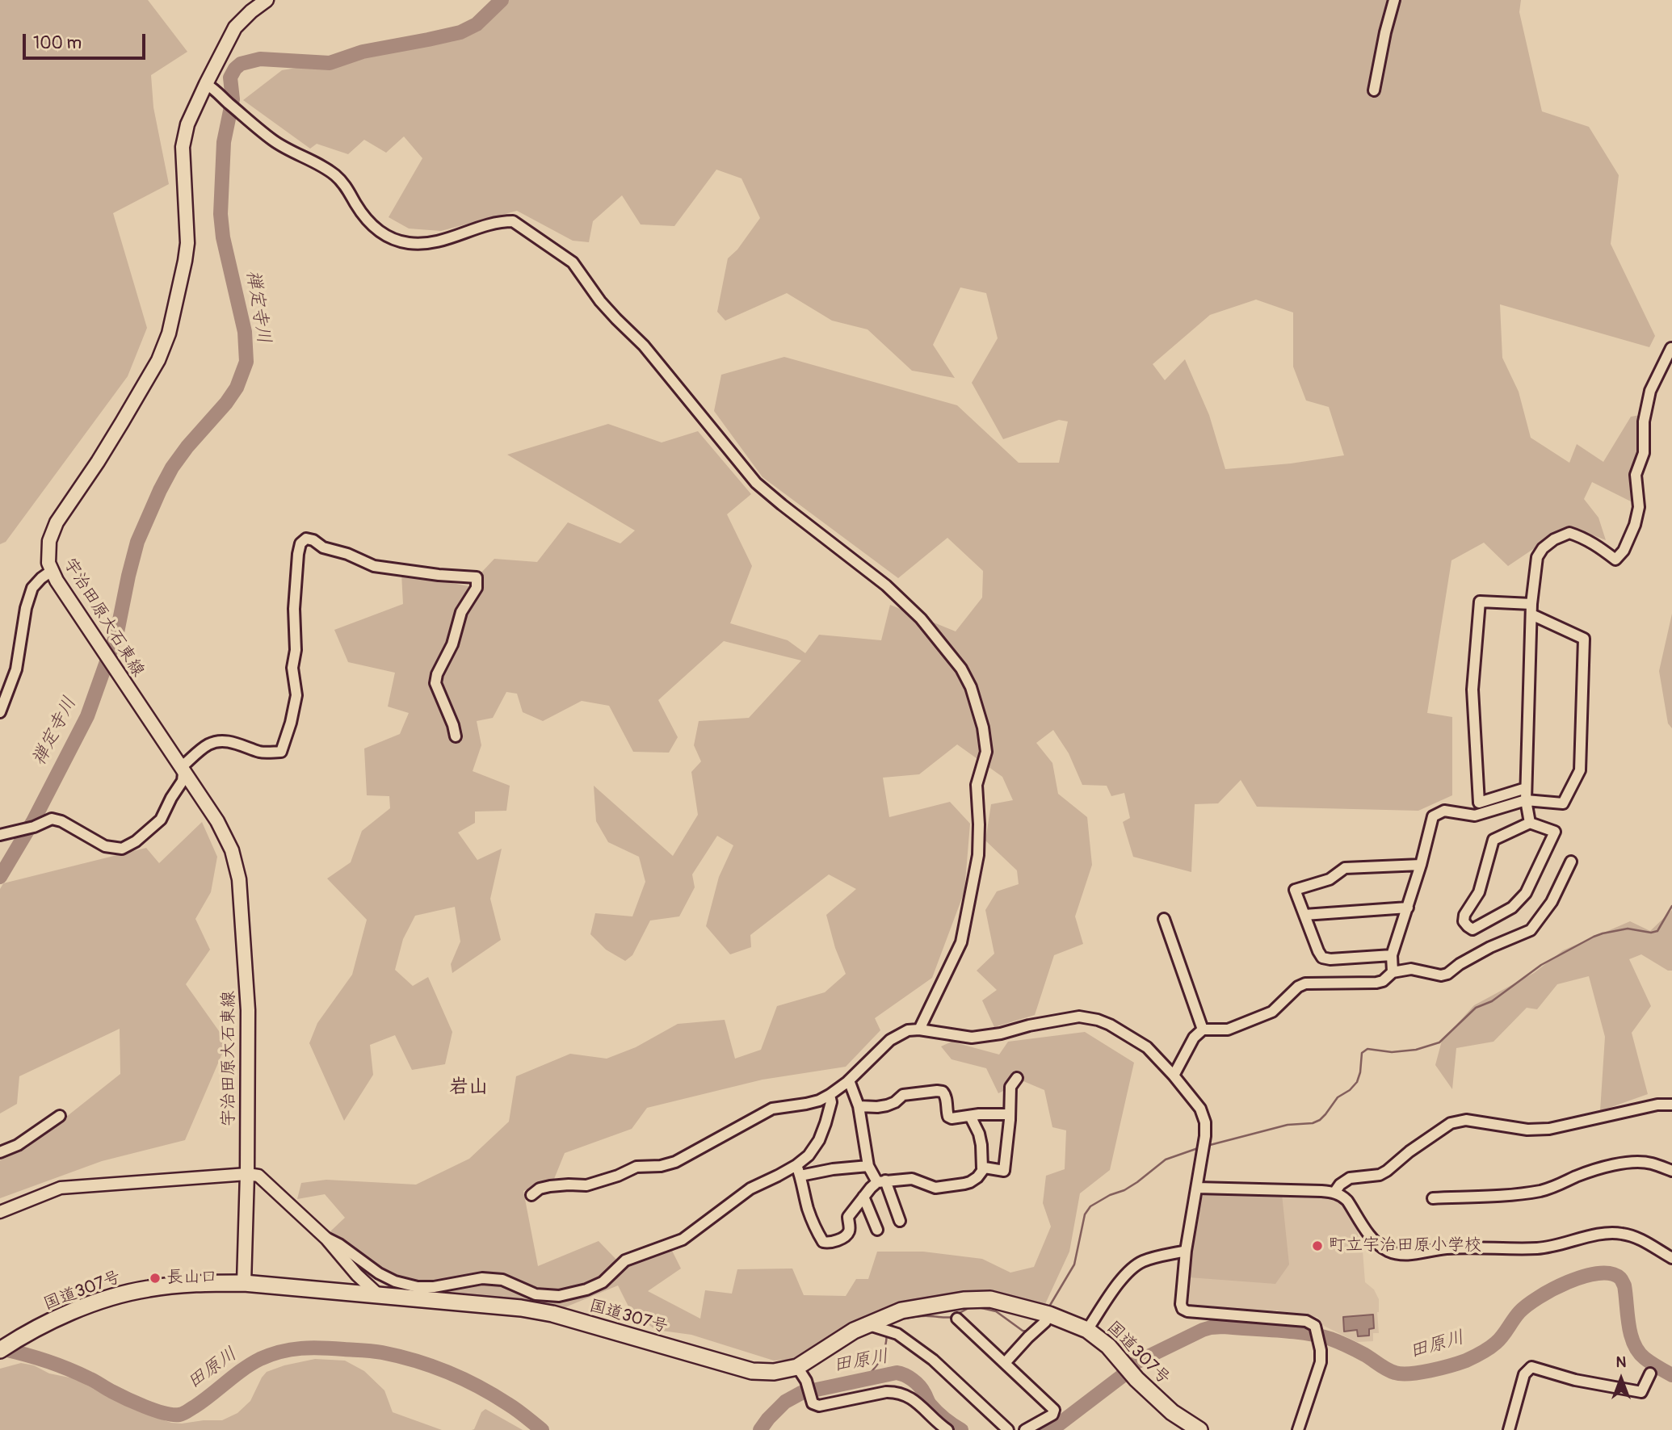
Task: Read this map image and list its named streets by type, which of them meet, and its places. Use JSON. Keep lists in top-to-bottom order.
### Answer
{
  "streets": {
    "highway": ["国道307号"],
    "main road": ["宇治田原大石東線"]
  },
  "crossings": [
    ["宇治田原大石東線", "国道307号"]
  ],
  "districts": ["岩山"],
  "water": ["禅定寺川", "田原川"],
  "places": ["町立宇治田原小学校", "長山口"],
  "scale_bar": "100 m",
  "north": "top"
}
